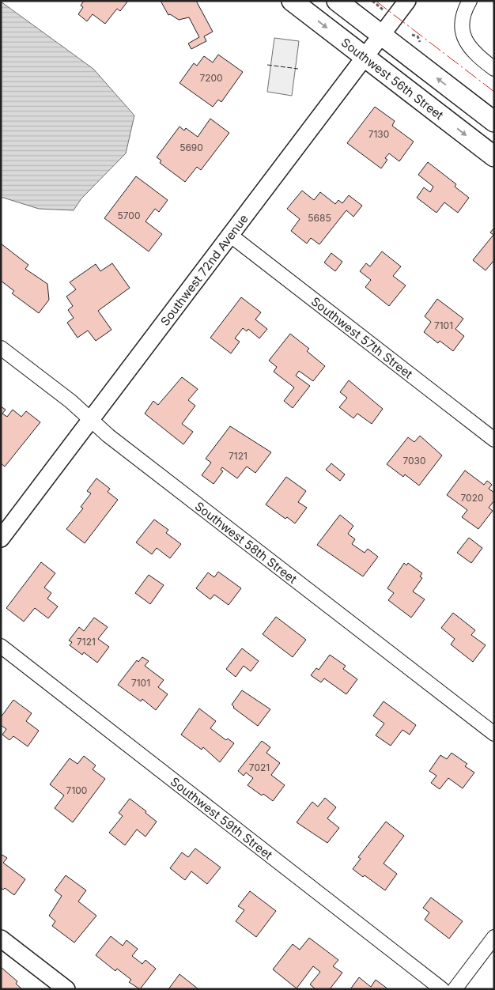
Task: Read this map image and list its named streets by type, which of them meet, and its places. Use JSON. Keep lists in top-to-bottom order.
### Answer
{
  "streets": {
    "main road": ["Southwest 56th Street"],
    "street": [
      "Southwest 72nd Avenue",
      "Southwest 57th Street",
      "Southwest 58th Street",
      "Southwest 59th Street"
    ]
  },
  "crossings": [
    ["Southwest 56th Street", "Southwest 72nd Avenue"],
    ["Southwest 72nd Avenue", "Southwest 57th Street"],
    ["Southwest 72nd Avenue", "Southwest 58th Street"]
  ],
  "house_numbers": [
    "7200",
    "7130",
    "5690",
    "5700",
    "5685",
    "7101",
    "7121",
    "7030",
    "7020",
    "7121",
    "7101",
    "7021",
    "7100"
  ]
}
